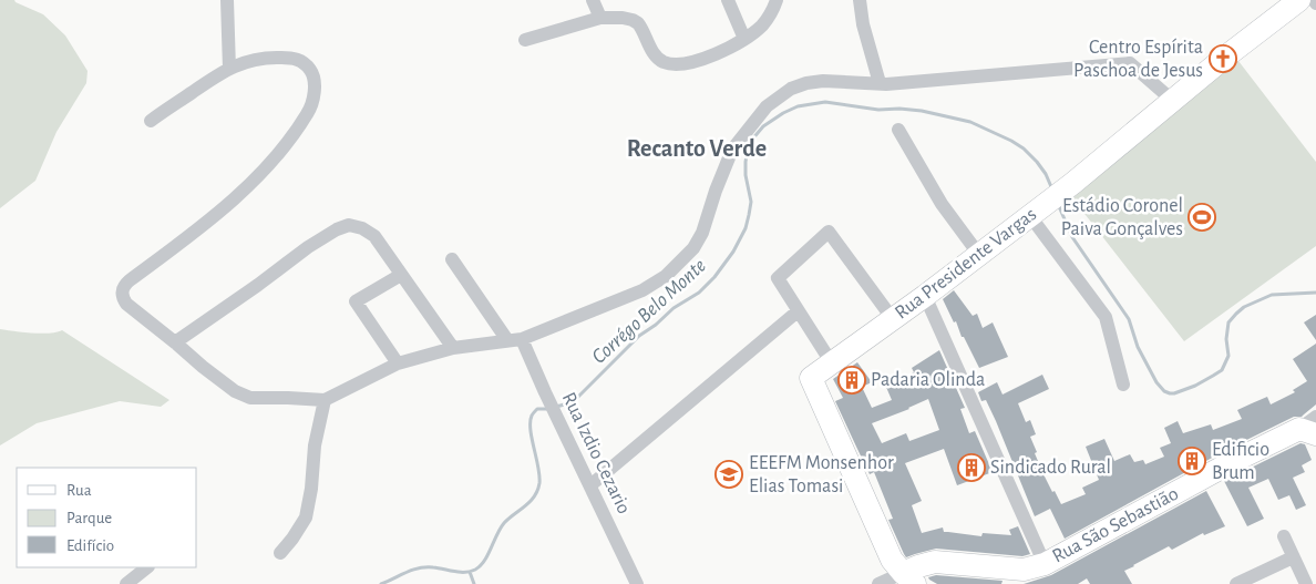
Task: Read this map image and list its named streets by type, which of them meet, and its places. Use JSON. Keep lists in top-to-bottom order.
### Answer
{
  "streets": {
    "main road": ["Rua Presidente Vargas", "Rua São Sebastião"],
    "street": ["Rua Izdio Cezario"]
  },
  "crossings": [
    ["Rua Presidente Vargas", "Rua São Sebastião"]
  ],
  "districts": ["Recanto Verde"],
  "water": ["Corrégo Belo Monte"],
  "places": {
    "church": ["Centro Espírita Paschoa de Jesus"],
    "sports": ["Estádio Coronel Paiva Gonçalves"],
    "building": ["Padaria Olinda", "Edificio Brum", "Sindicado Rural"],
    "school or university": ["EEEFM Monsenhor Elias Tomasi"]
  },
  "legend": ["Rua", "Parque", "Edifício"]
}
